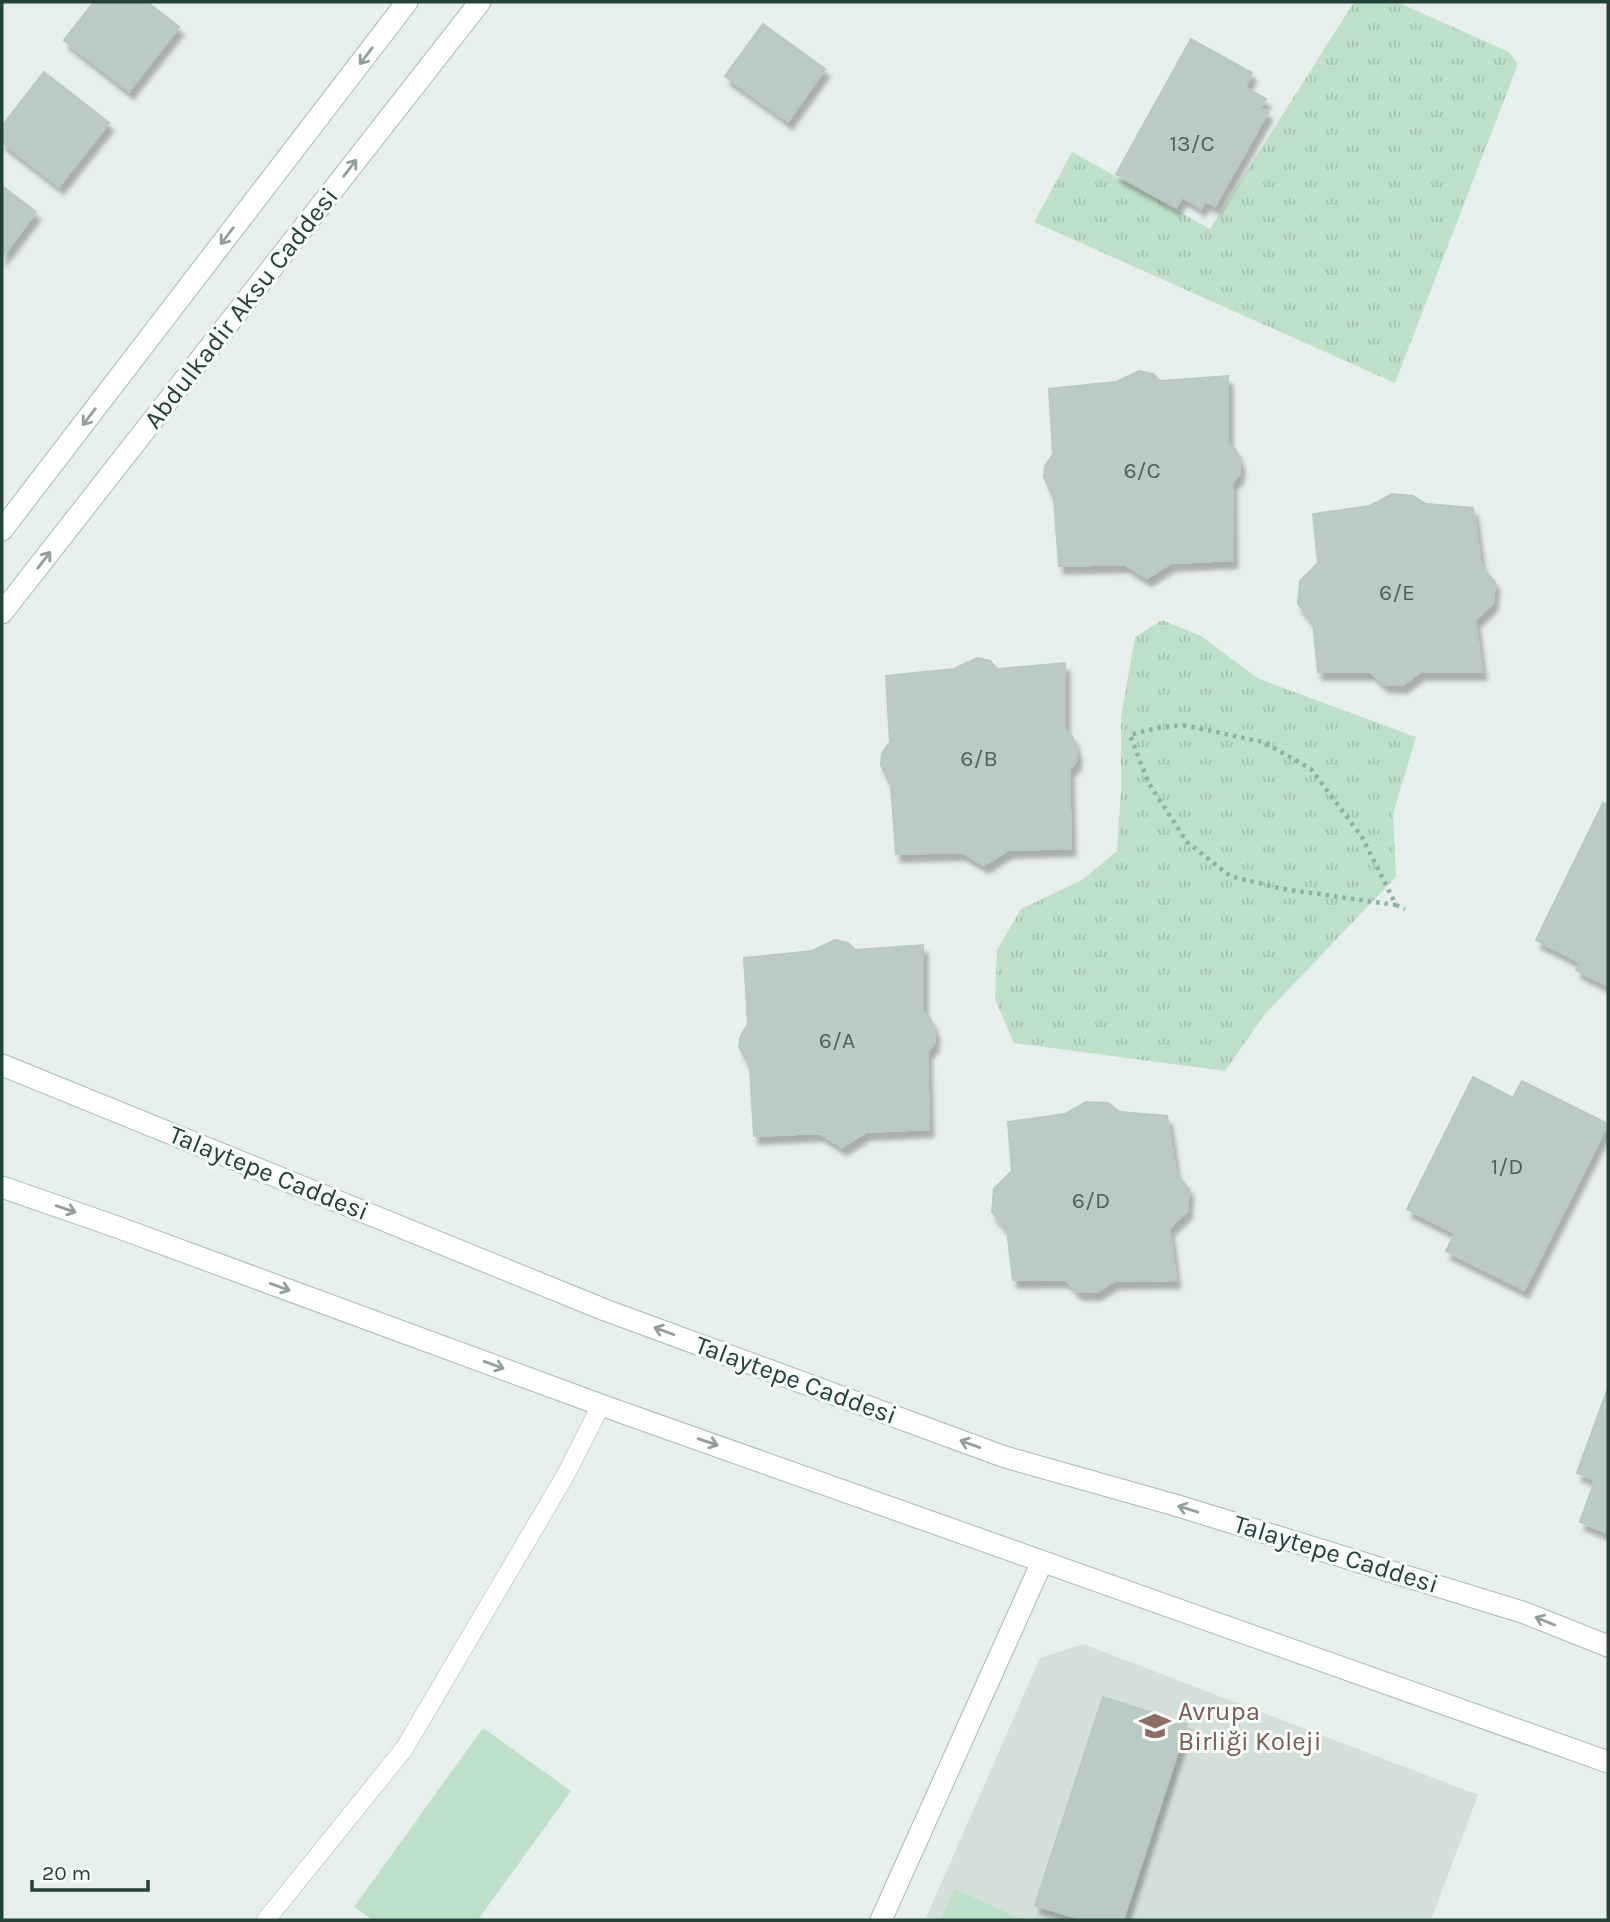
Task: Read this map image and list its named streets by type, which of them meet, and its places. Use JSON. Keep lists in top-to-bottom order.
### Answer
{
  "streets": {
    "main road": ["Abdulkadir Aksu Caddesi", "Talaytepe Caddesi"]
  },
  "places": {
    "school or university": ["Avrupa Birliği Koleji"]
  },
  "house_numbers": [
    "13/C",
    "6/C",
    "6/E",
    "6/B",
    "6/A",
    "1/D",
    "6/D"
  ],
  "scale_bar": "20 m"
}
